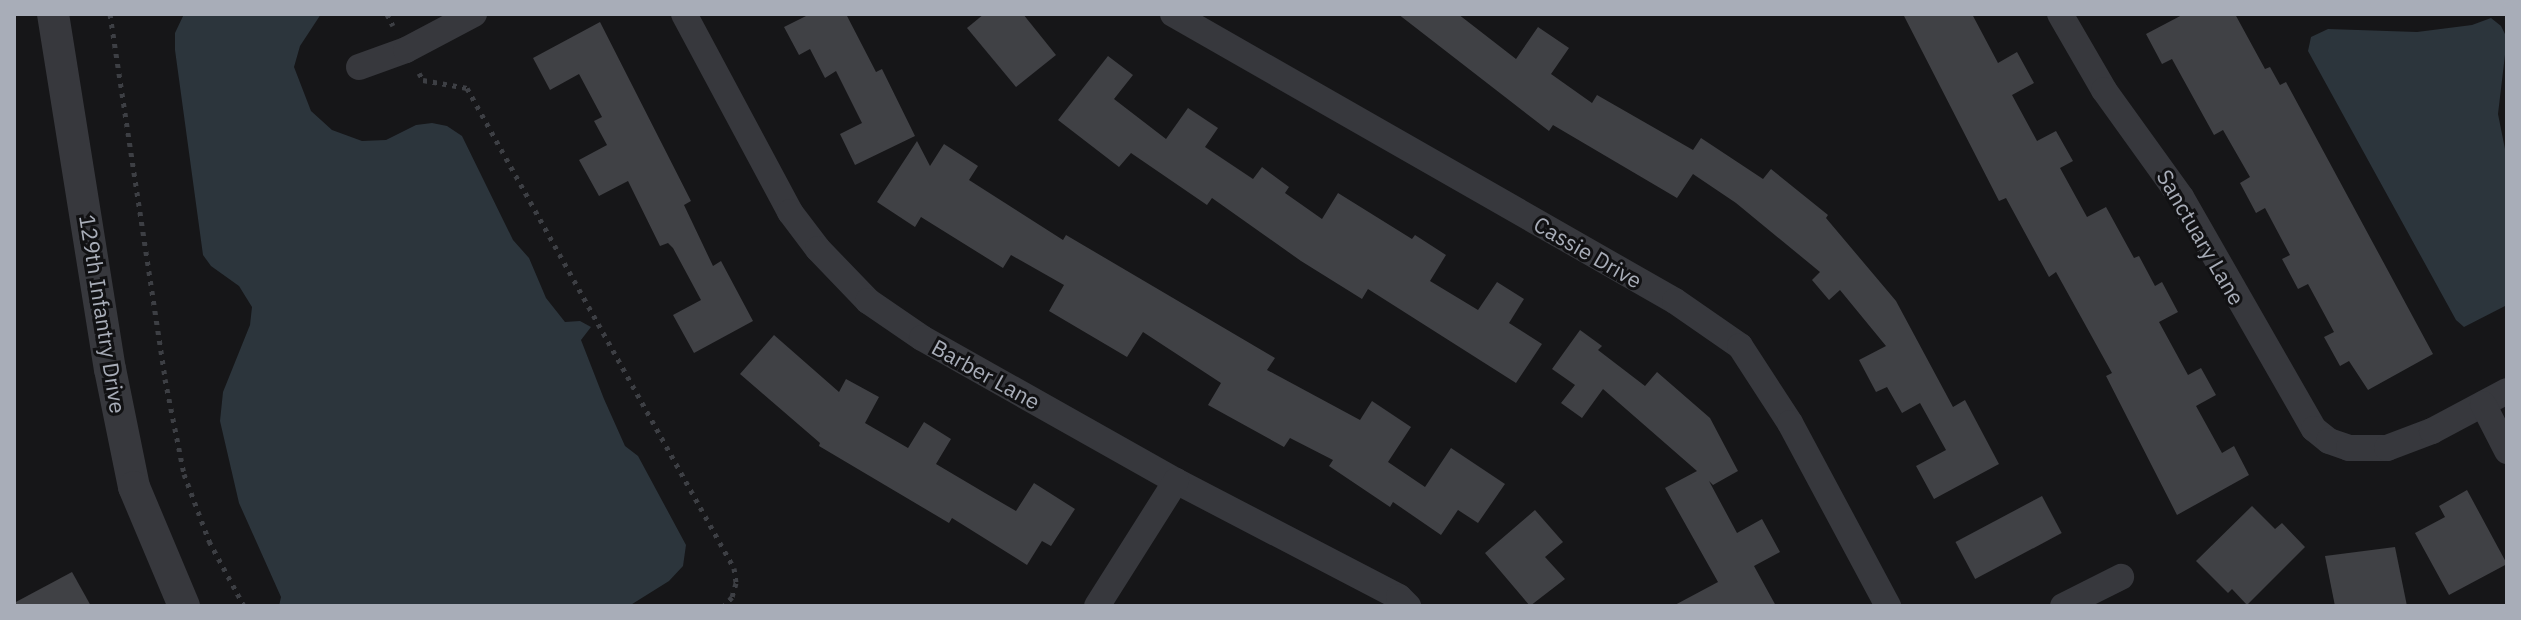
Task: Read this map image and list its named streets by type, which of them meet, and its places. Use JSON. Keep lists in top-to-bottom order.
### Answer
{
  "streets": {
    "street": [
      "Sanctuary Lane",
      "Cassie Drive",
      "129th Infantry Drive",
      "Barber Lane"
    ]
  }
}
